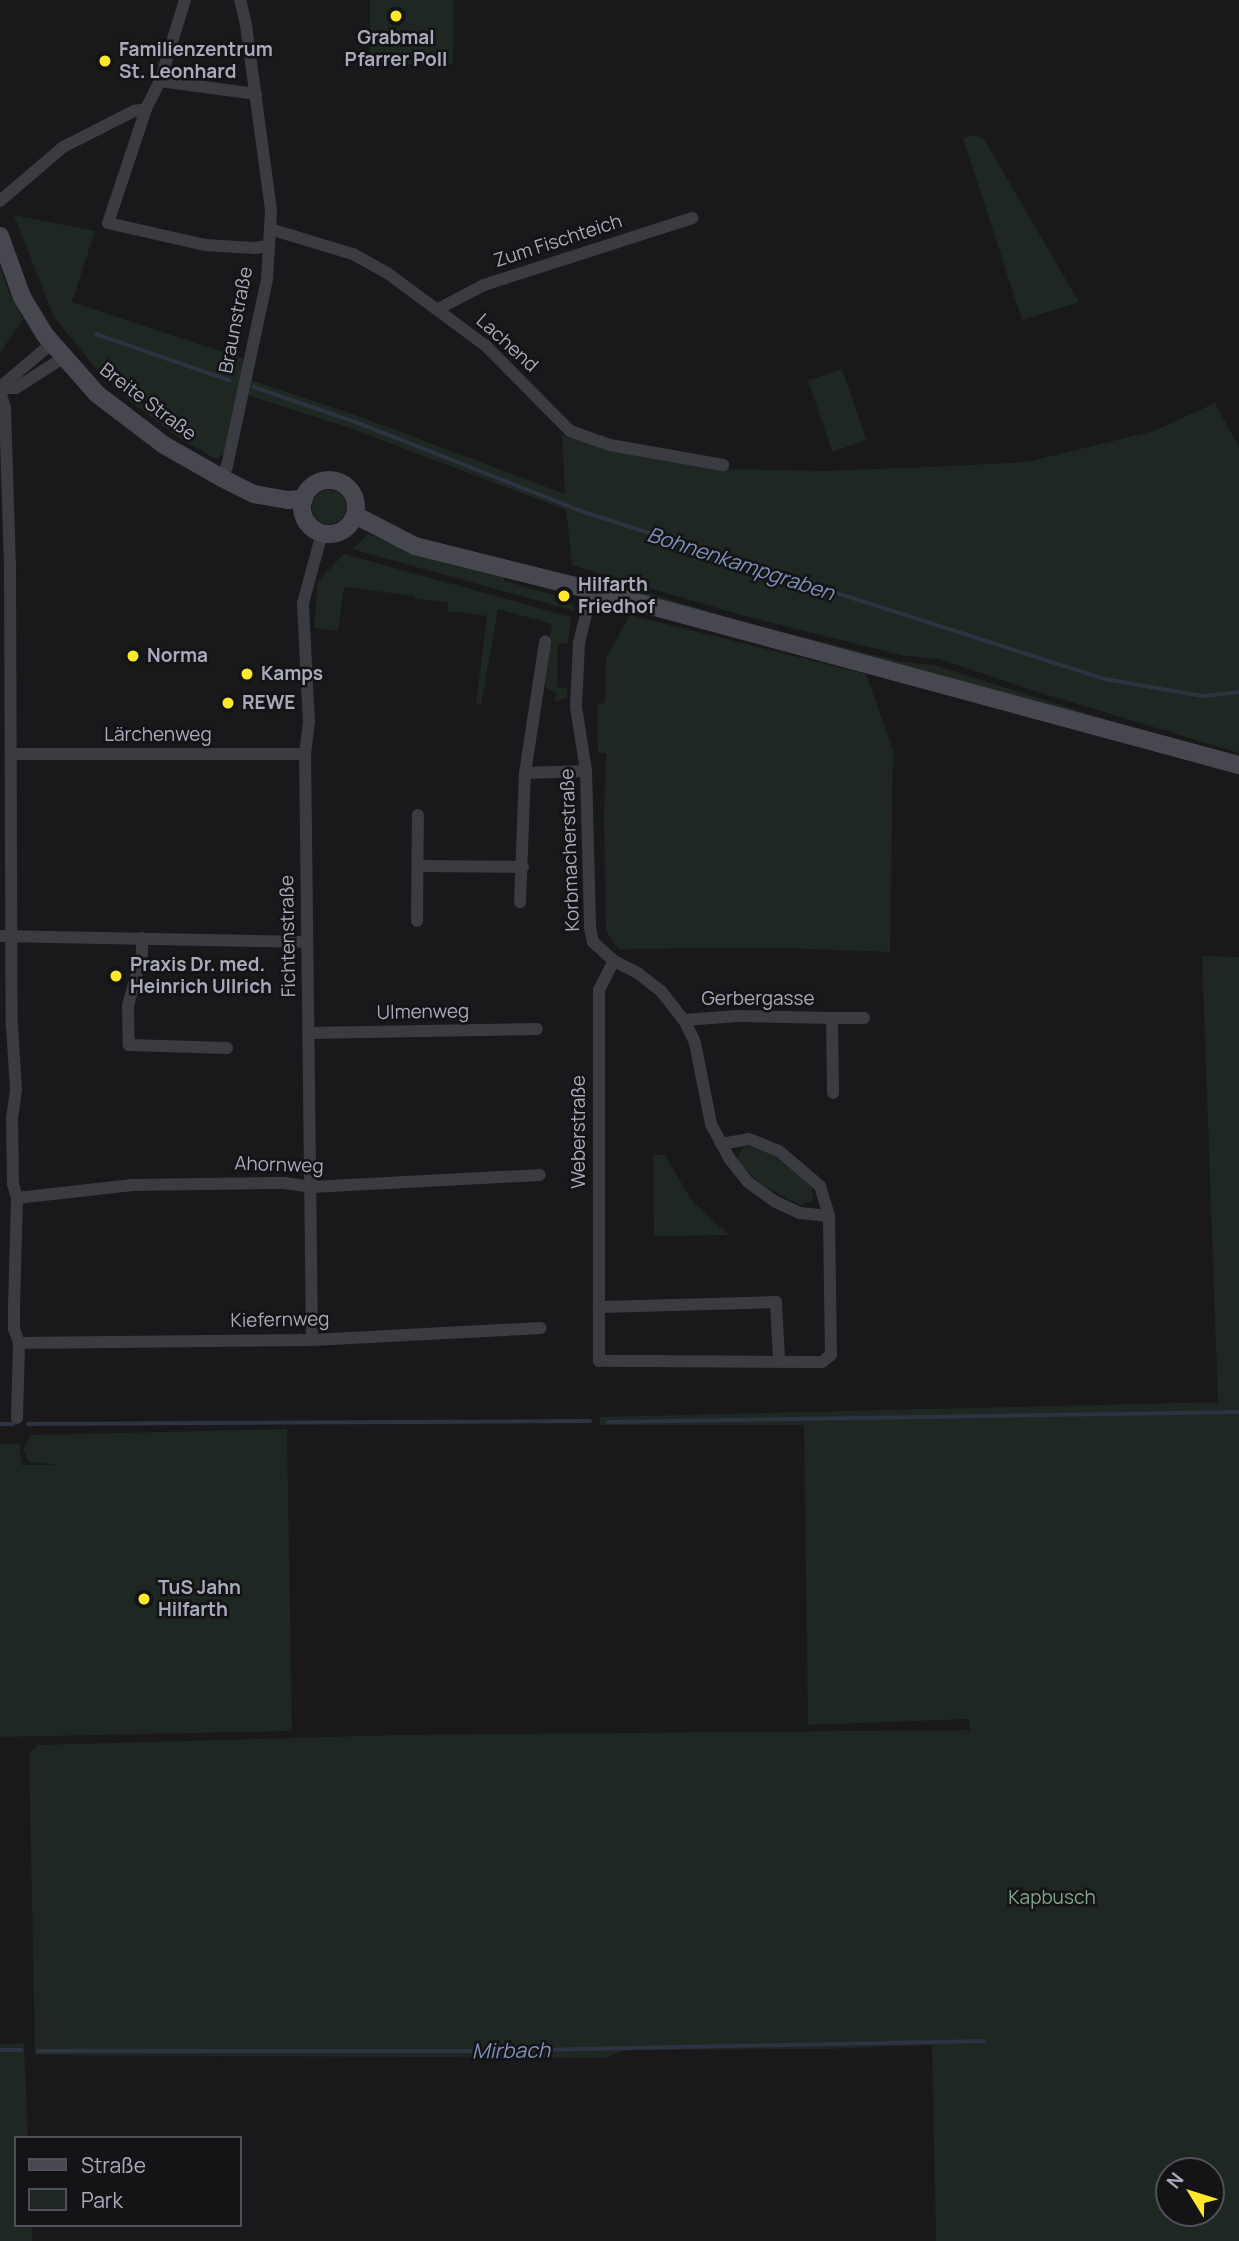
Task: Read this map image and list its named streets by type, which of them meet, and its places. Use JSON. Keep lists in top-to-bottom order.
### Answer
{
  "streets": {
    "main road": ["Breite Straße"],
    "street": [
      "Zum Fischteich",
      "Braunstraße",
      "Lachend",
      "Lärchenweg",
      "Korbmacherstraße",
      "Fichtenstraße",
      "Gerbergasse",
      "Ulmenweg",
      "Weberstraße",
      "Ahornweg",
      "Kiefernweg"
    ]
  },
  "crossings": [
    ["Zum Fischteich", "Lachend"],
    ["Braunstraße", "Lachend"],
    ["Braunstraße", "Breite Straße"],
    ["Breite Straße", "Fichtenstraße"],
    ["Lärchenweg", "Fichtenstraße"],
    ["Korbmacherstraße", "Gerbergasse"],
    ["Korbmacherstraße", "Weberstraße"],
    ["Fichtenstraße", "Ulmenweg"],
    ["Fichtenstraße", "Ahornweg"],
    ["Fichtenstraße", "Kiefernweg"]
  ],
  "water": ["Bohnenkampgraben", "Mirbach"],
  "parks": ["Kapbusch"],
  "places": [
    "Grabmal Pfarrer Poll",
    "Familienzentrum St. Leonhard",
    "Hilfarth Friedhof",
    "Norma",
    "Kamps",
    "REWE",
    "Praxis Dr. med. Heinrich Ullrich",
    "TuS Jahn Hilfarth"
  ],
  "legend": ["Straße", "Park"],
  "north": "top left"
}
